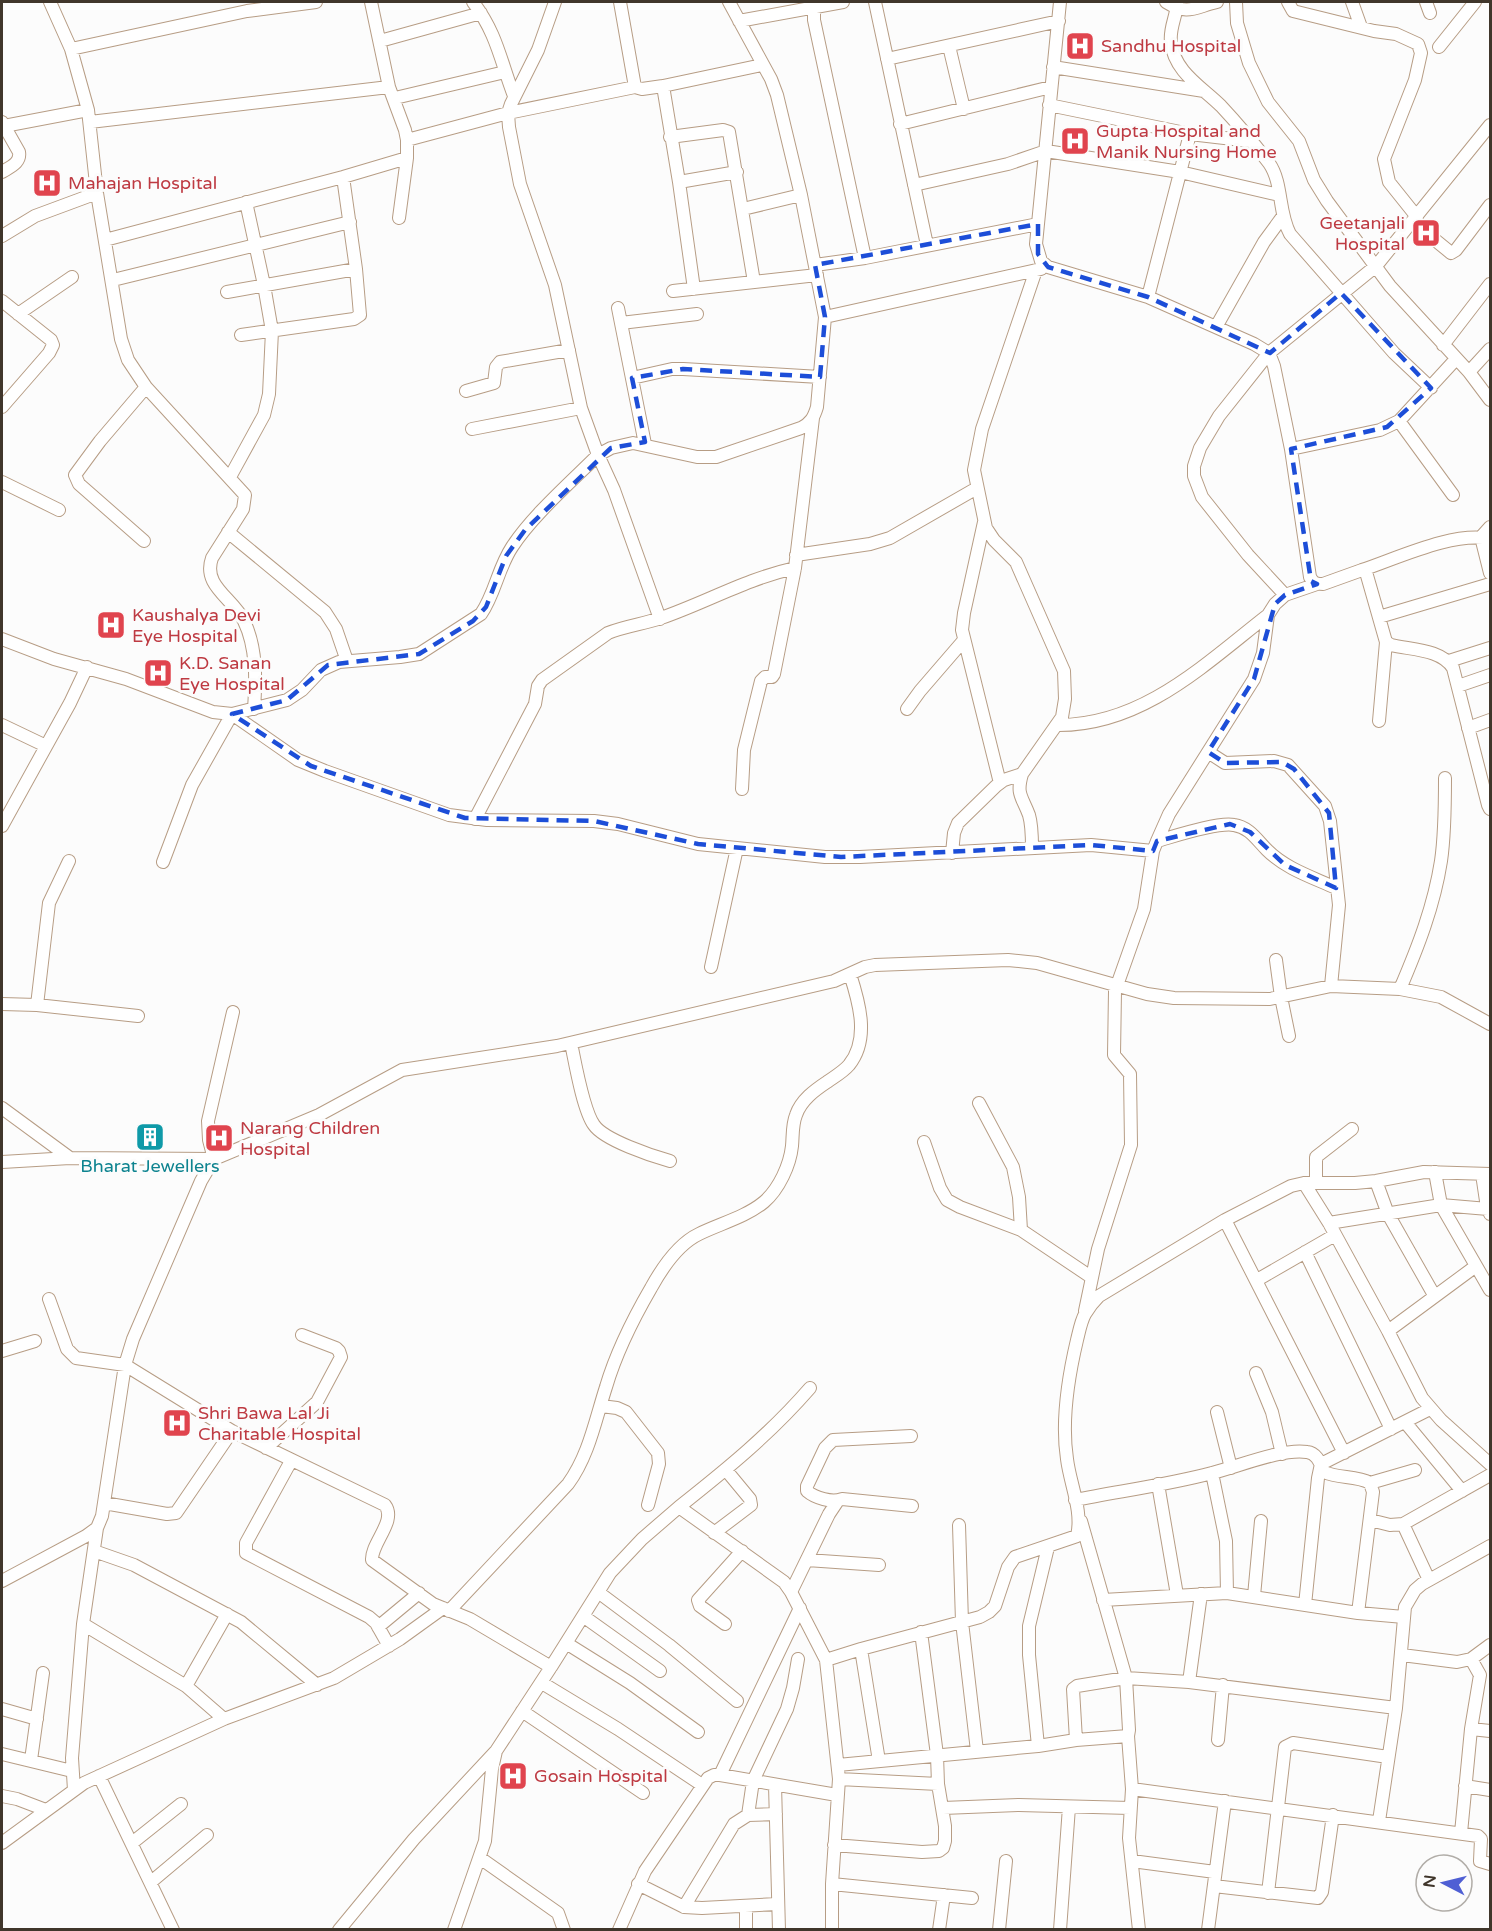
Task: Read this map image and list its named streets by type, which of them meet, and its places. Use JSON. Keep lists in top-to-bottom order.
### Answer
{
  "places": {
    "hospital": [
      "Sandhu Hospital",
      "Gupta Hospital and Manik Nursing Home",
      "Mahajan Hospital",
      "Geetanjali Hospital",
      "Kaushalya Devi Eye Hospital",
      "K.D. Sanan Eye Hospital",
      "Narang Children Hospital",
      "Shri Bawa Lal Ji Charitable Hospital",
      "Gosain Hospital"
    ],
    "building": ["Bharat Jewellers"]
  },
  "north": "left"
}
